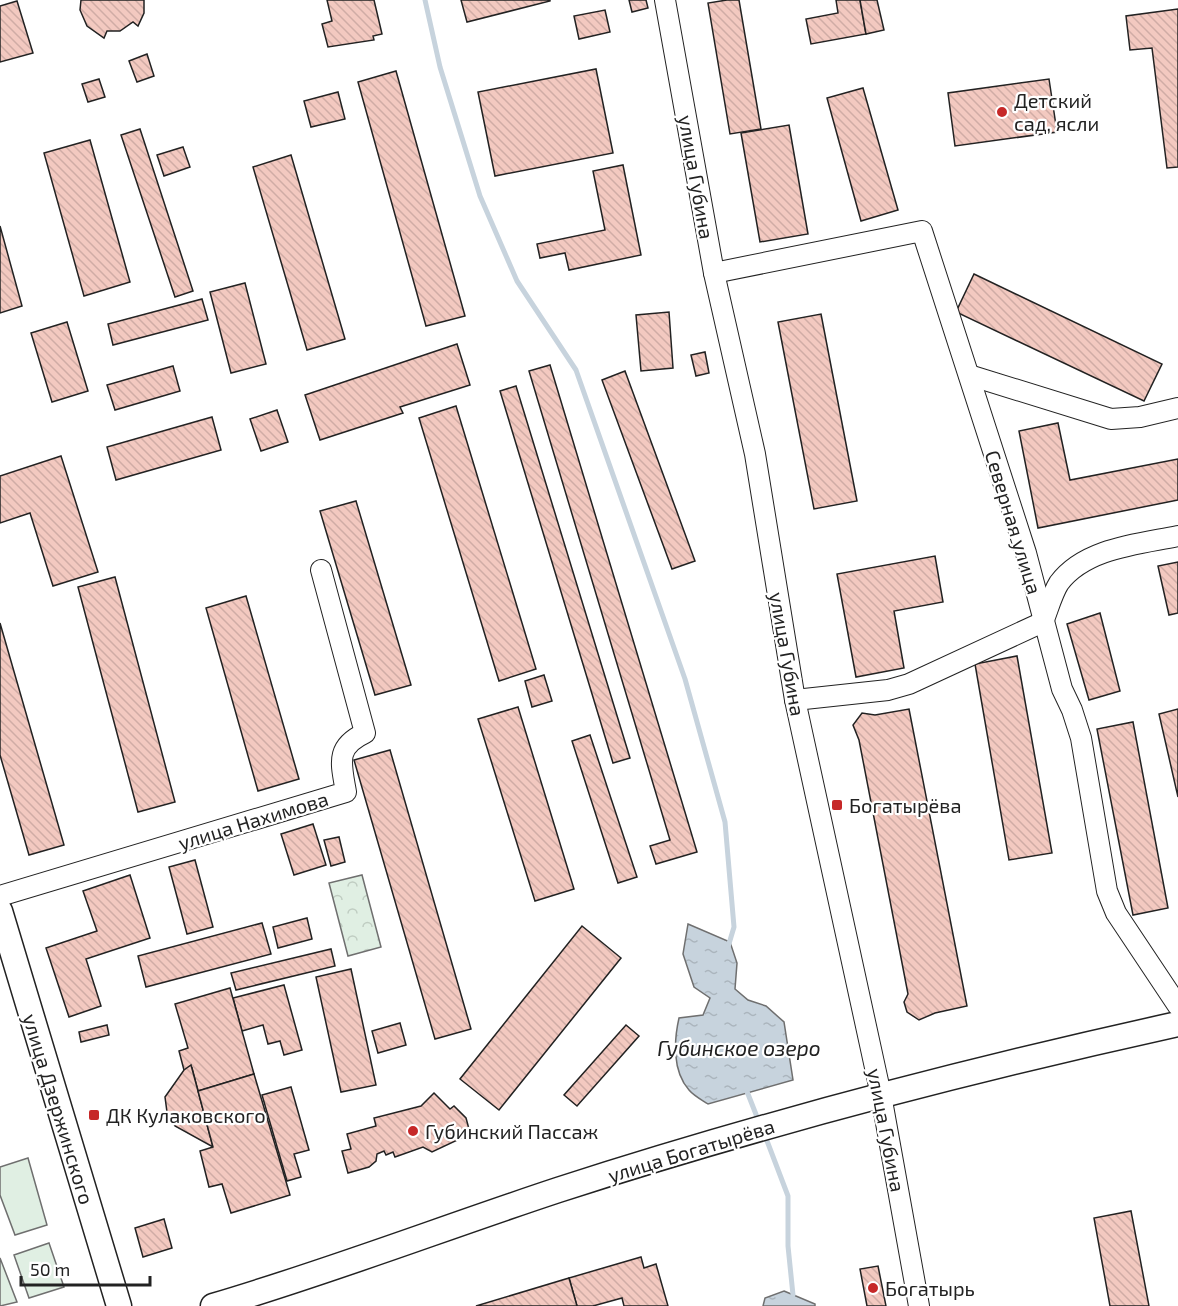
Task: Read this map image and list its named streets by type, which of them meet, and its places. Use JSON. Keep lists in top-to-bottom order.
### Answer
{
  "streets": {
    "main road": ["улица Дзержинского", "улица Богатырёва"],
    "street": ["улица Губина", "Северная улица", "улица Нахимова"]
  },
  "crossings": [
    ["улица Губина", "Северная улица"],
    ["улица Губина", "улица Богатырёва"]
  ],
  "water": ["Губинское озеро"],
  "places": {
    "other": ["Детский сад, ясли", "Губинский Пассаж", "Богатырь"],
    "transit": ["Богатырёва", "ДК Кулаковского"]
  },
  "scale_bar": "50 m"
}
